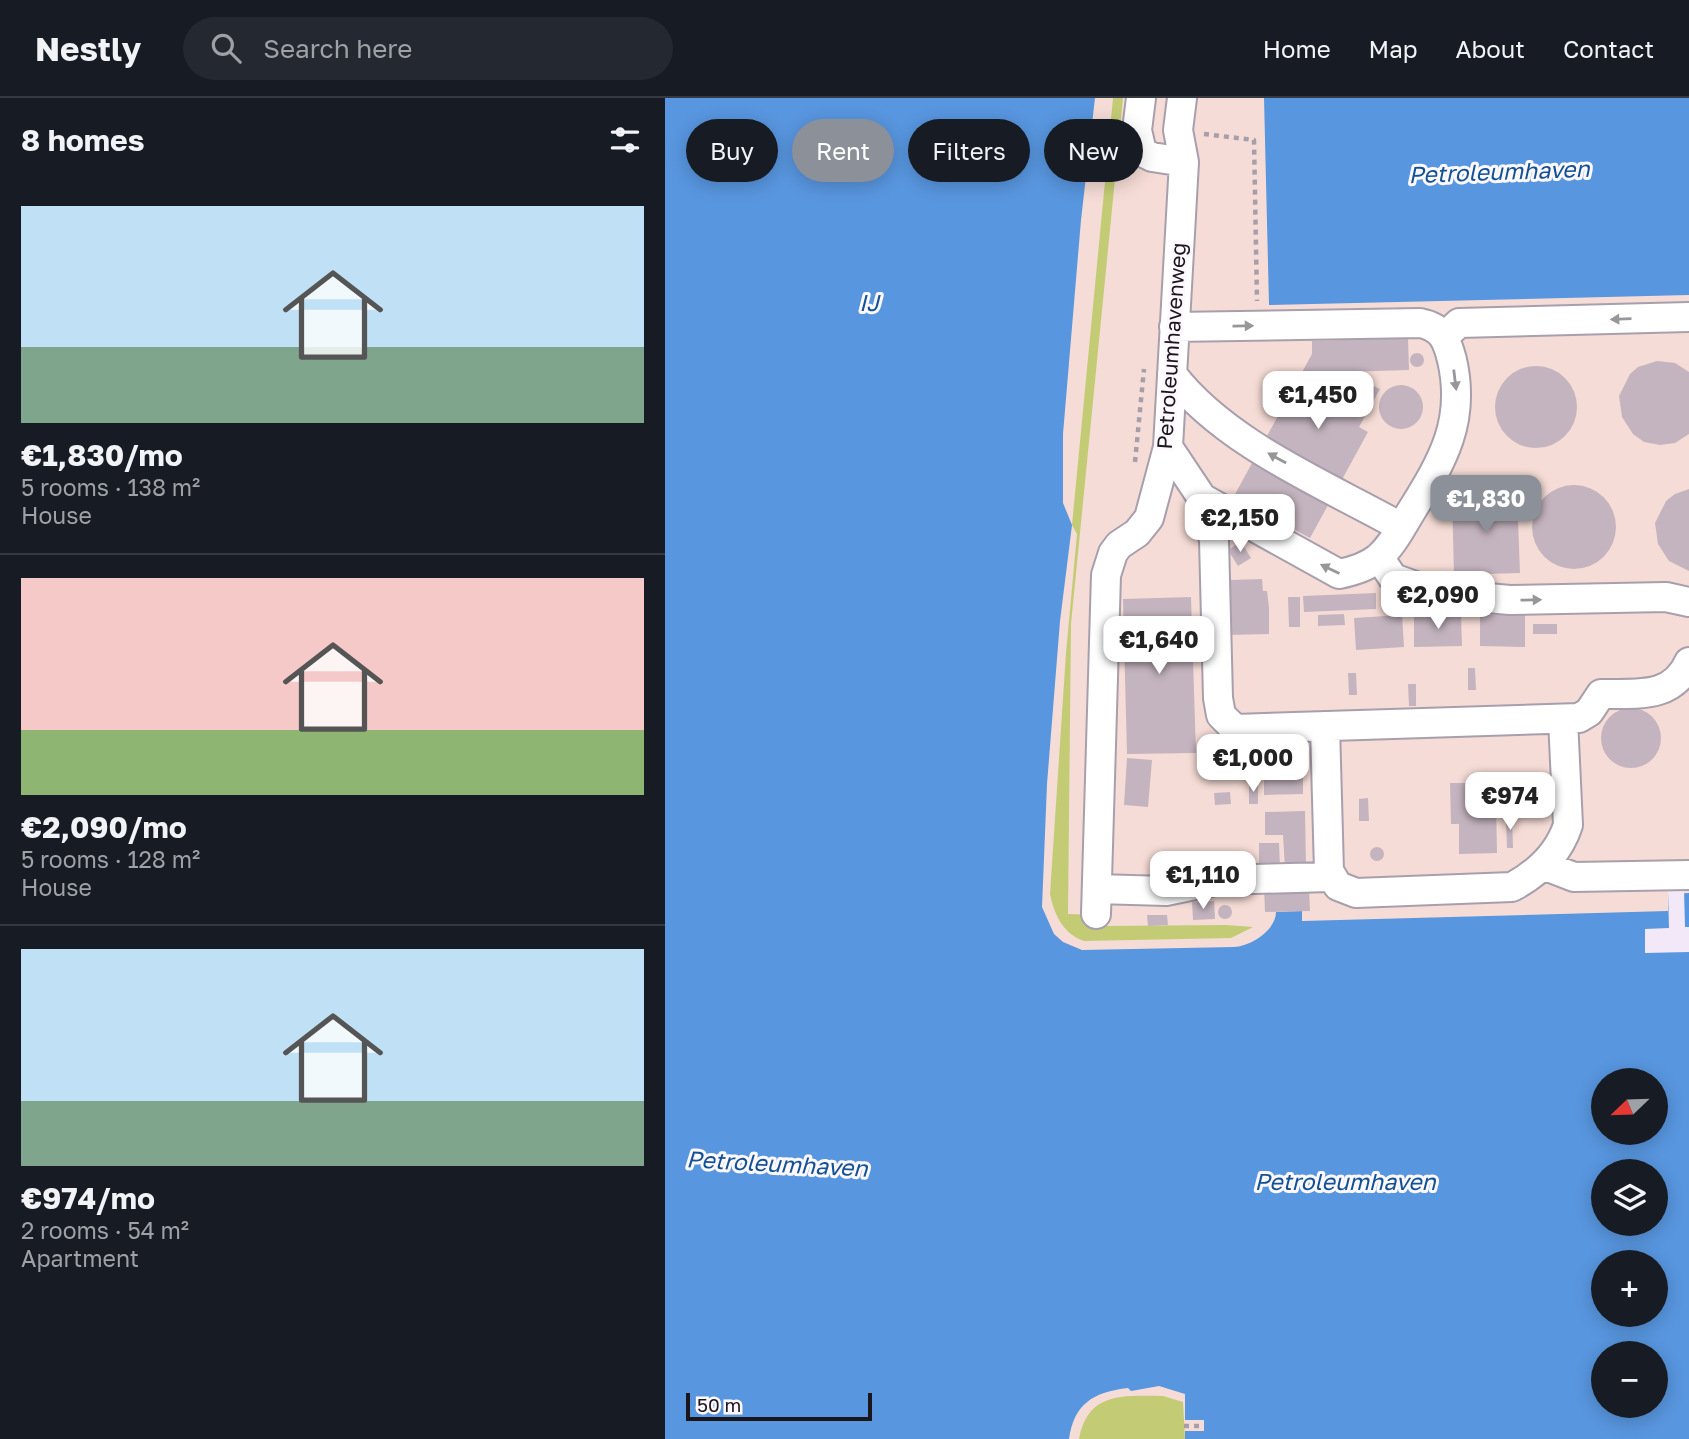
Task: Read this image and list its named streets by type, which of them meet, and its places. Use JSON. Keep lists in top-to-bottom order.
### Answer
{
  "streets": {
    "lane": ["Petroleumhavenweg"]
  },
  "water": ["Petroleumhaven", "IJ"],
  "scale_bar": "50 m",
  "north": "bottom left",
  "page": {
    "header": "Nestly",
    "search": "Search here",
    "nav": [
      "Home",
      "Map",
      "About",
      "Contact"
    ],
    "heading": "8 homes",
    "chip": [
      "Buy",
      "Rent",
      "Filters",
      "New"
    ],
    "list": [
      {
        "name": "€1,830/mo",
        "note": "5 rooms · 138 m² · House"
      },
      {
        "name": "€2,090/mo",
        "note": "5 rooms · 128 m² · House"
      },
      {
        "name": "€974/mo",
        "note": "2 rooms · 54 m² · Apartment"
      }
    ],
    "price": [
      "€1,450",
      "€1,830",
      "€2,150",
      "€2,090",
      "€1,640",
      "€1,000",
      "€974",
      "€1,110"
    ],
    "map_buttons": ["+", "−"],
    "scale": "50 m"
  }
}
